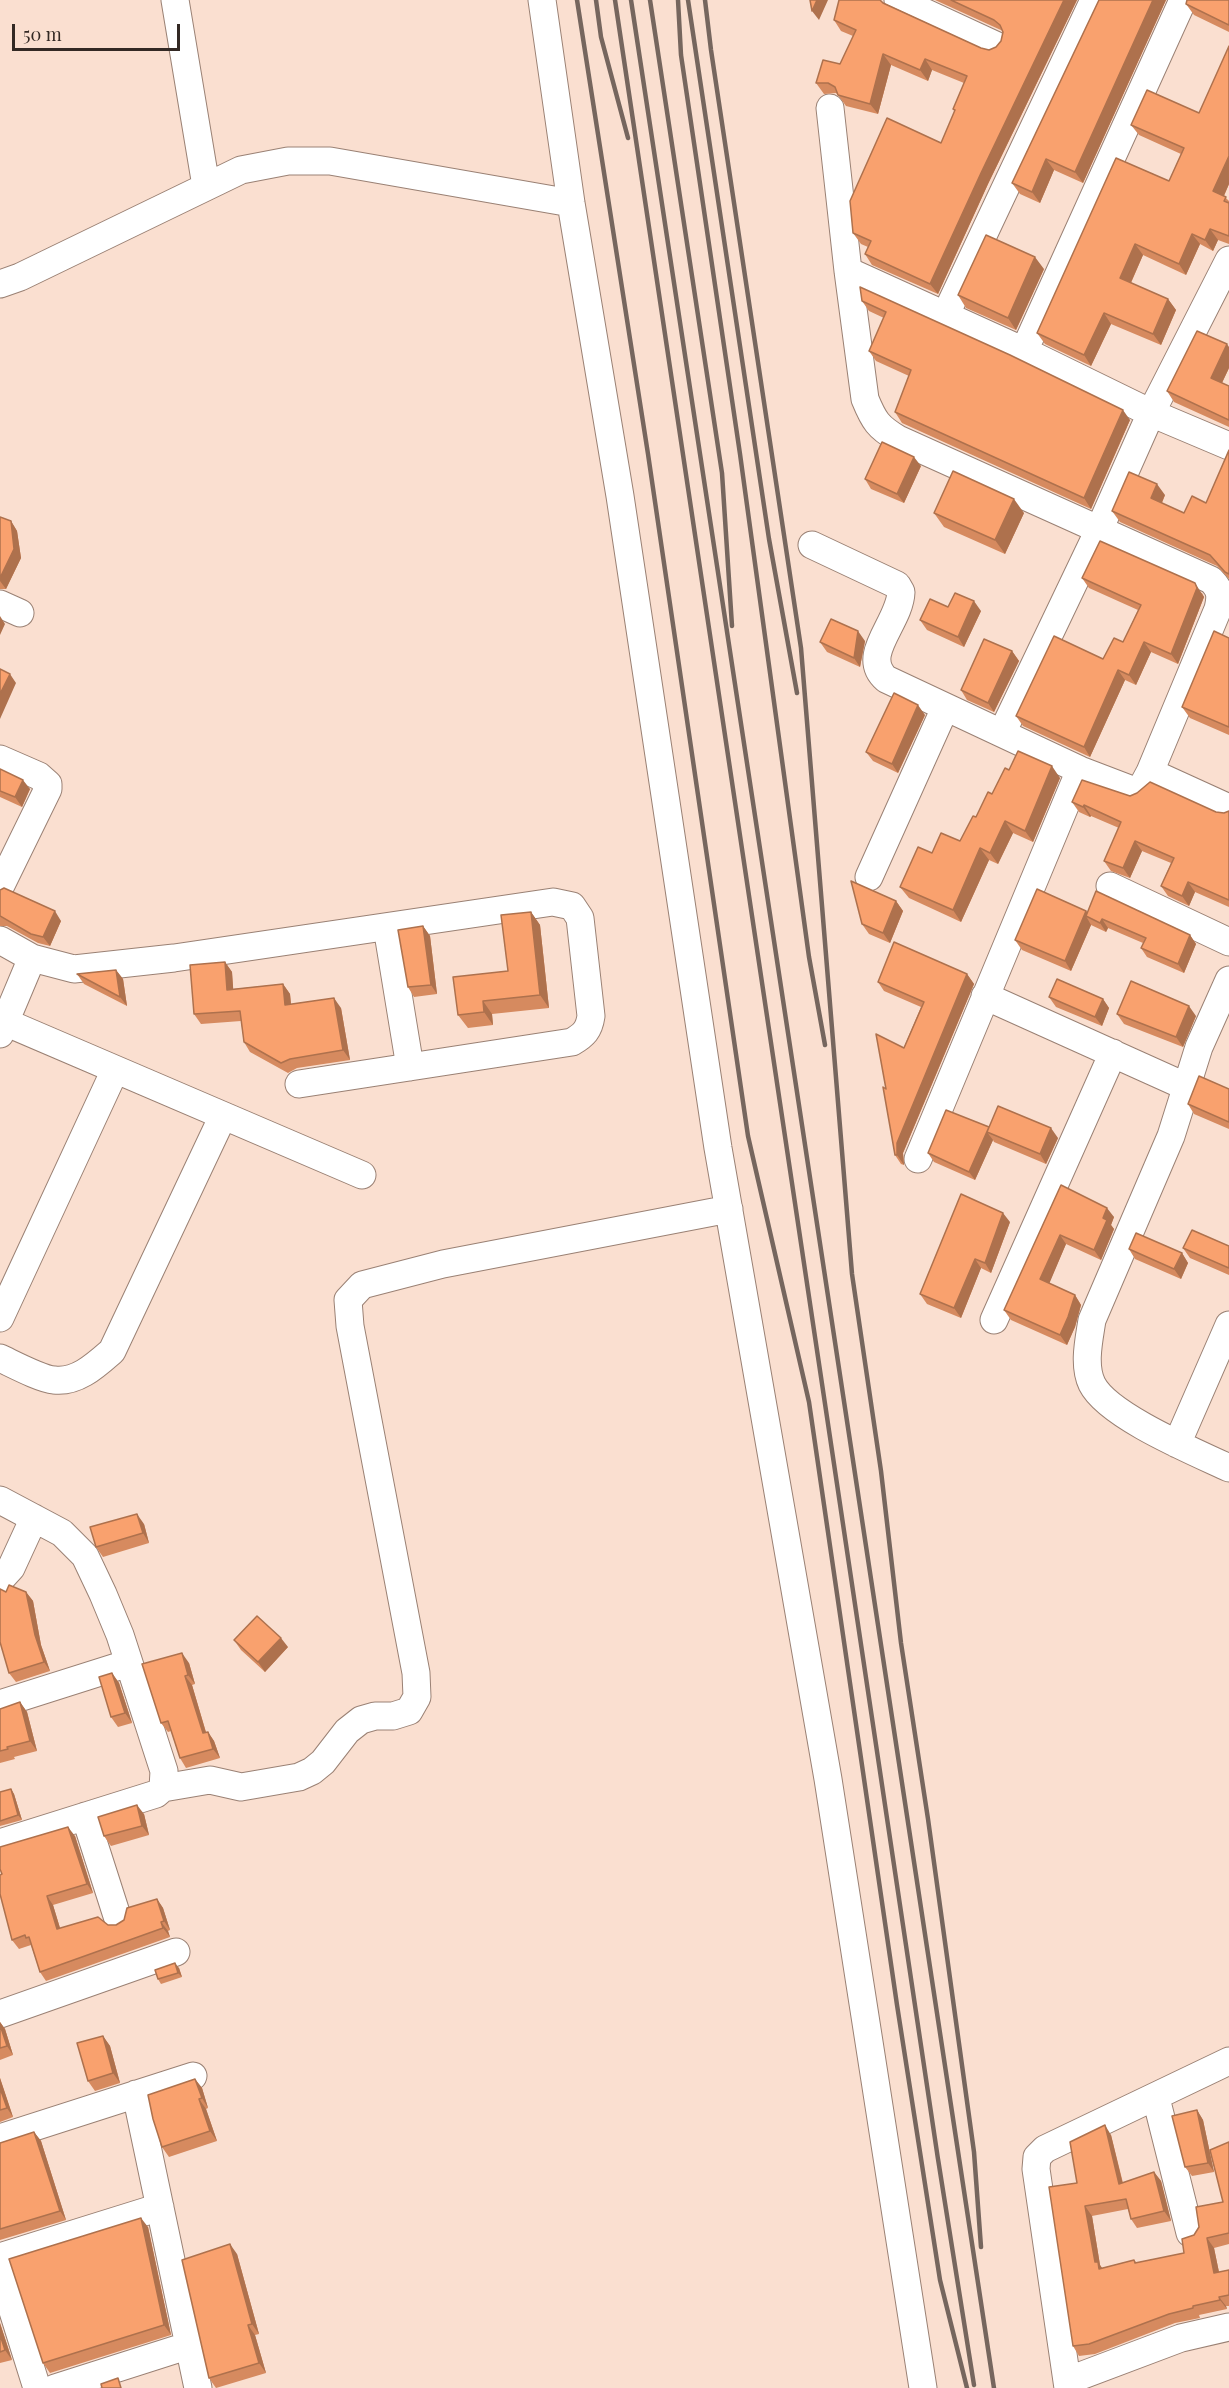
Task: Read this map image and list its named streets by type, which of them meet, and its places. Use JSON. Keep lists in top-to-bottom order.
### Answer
{
  "scale_bar": "50 m"
}
